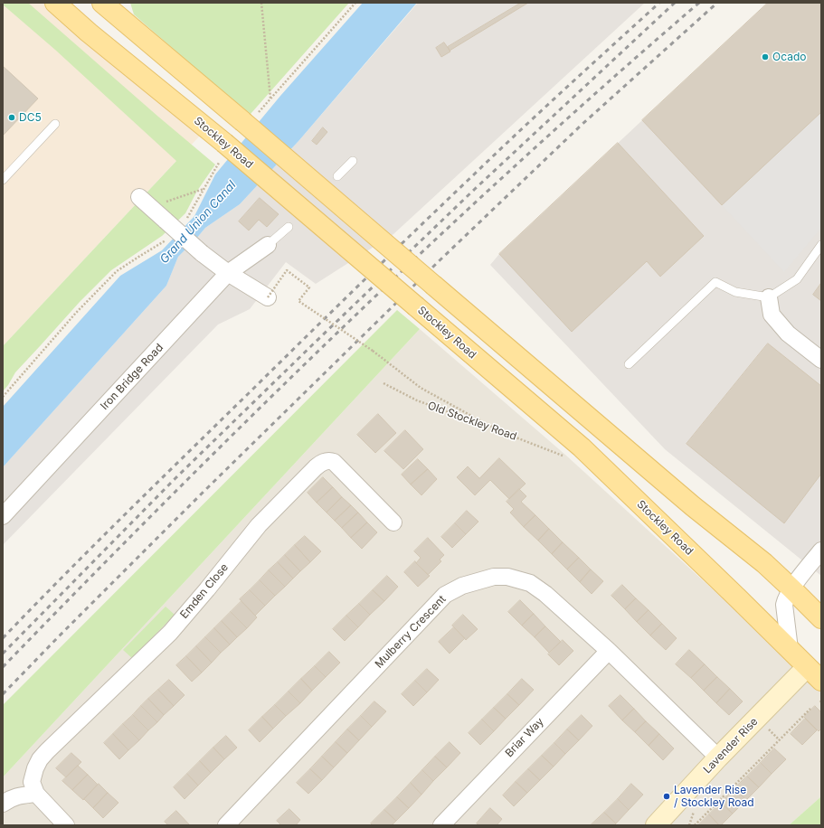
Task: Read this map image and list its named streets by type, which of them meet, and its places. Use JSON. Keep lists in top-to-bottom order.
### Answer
{
  "streets": {
    "main road": ["Stockley Road"],
    "street": [
      "Iron Bridge Road",
      "Emden Close",
      "Mulberry Crescent",
      "Briar Way",
      "Lavender Rise"
    ],
    "path": ["Old Stockley Road"]
  },
  "crossings": [
    ["Stockley Road", "Old Stockley Road"],
    ["Stockley Road", "Lavender Rise"],
    ["Mulberry Crescent", "Briar Way"],
    ["Mulberry Crescent", "Lavender Rise"]
  ],
  "water": ["Grand Union Canal"],
  "places": ["Ocado", "DC5", "Lavender Rise / Stockley Road"]
}
